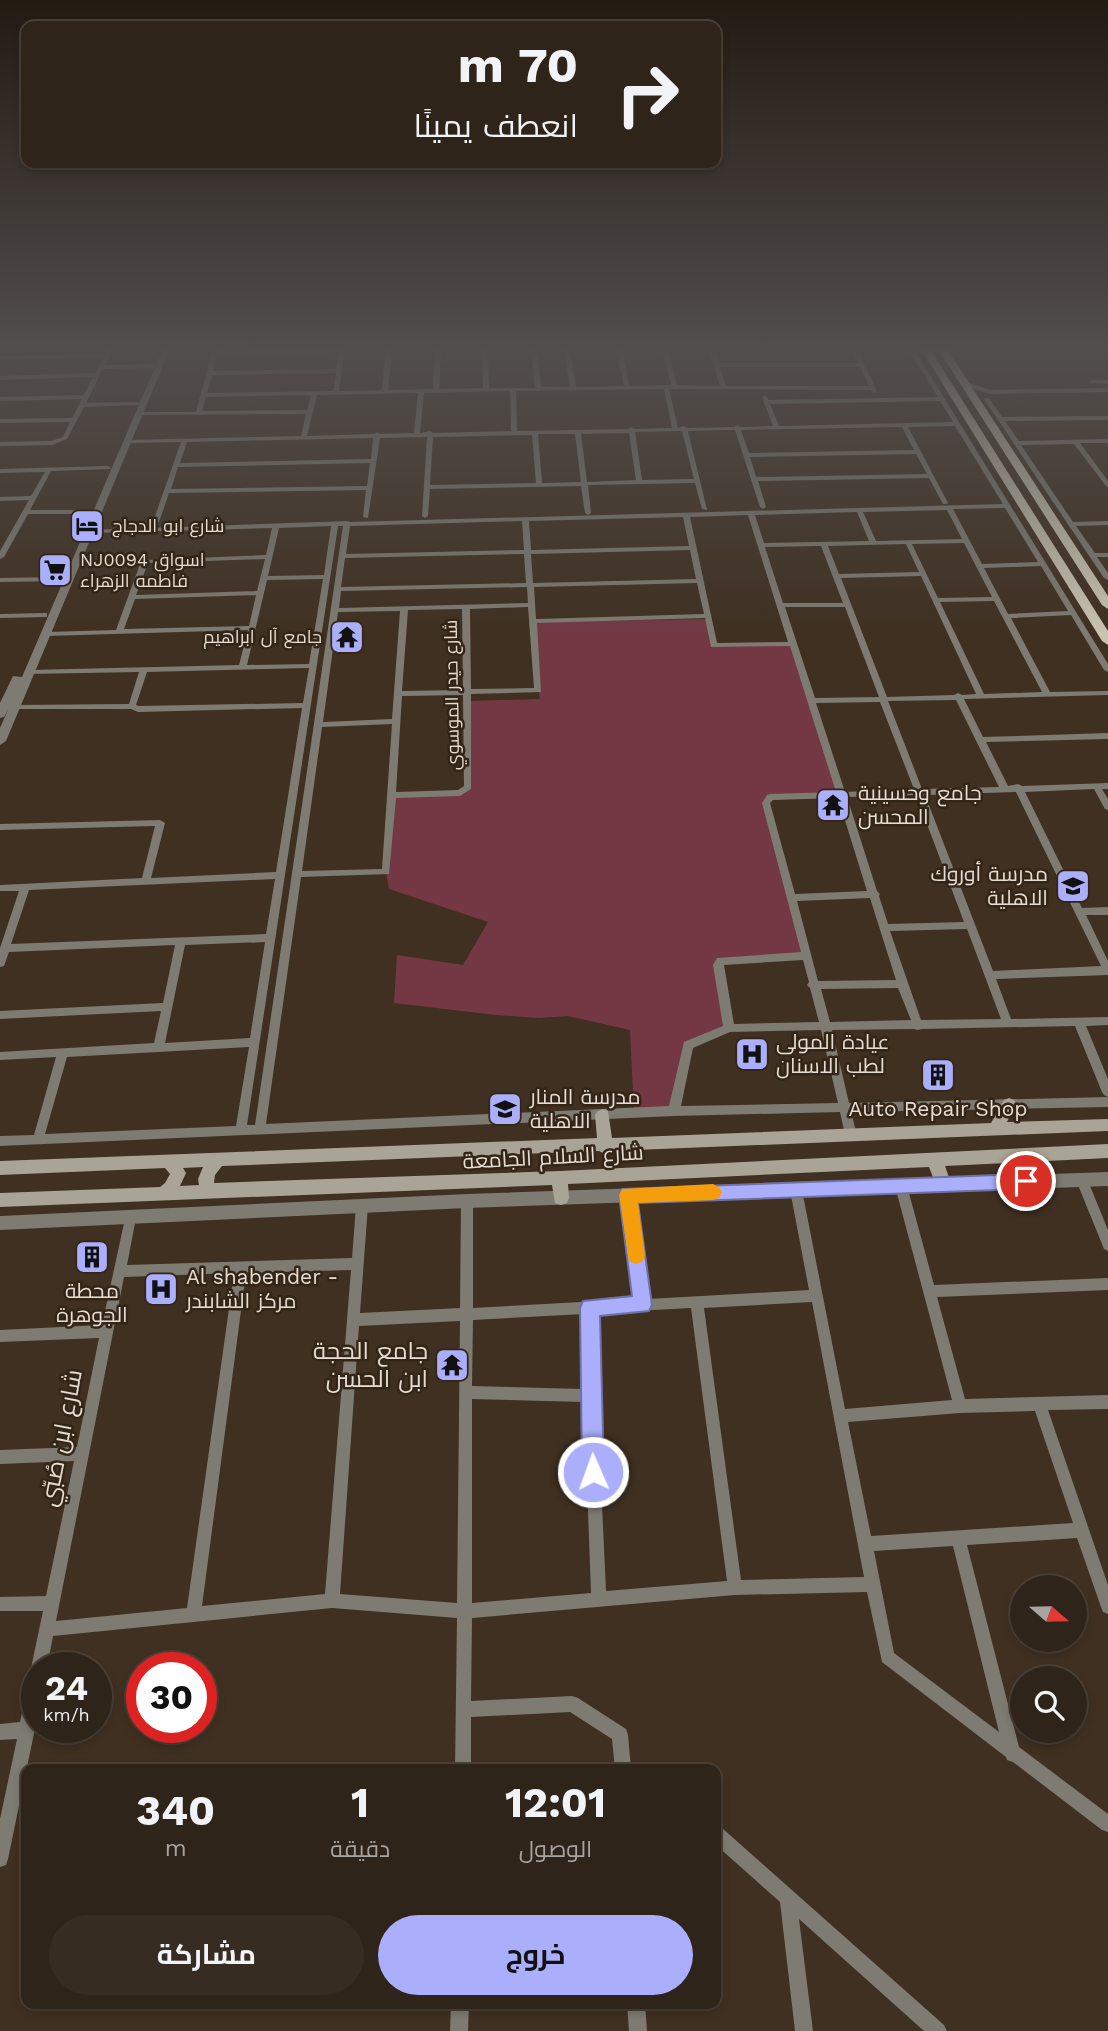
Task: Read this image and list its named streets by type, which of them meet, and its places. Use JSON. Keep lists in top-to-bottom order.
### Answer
{
  "streets": {
    "main road": ["شارع السلام الجامعة"],
    "street": ["شارع حيدر الموسوي", "شارع ابن صُبّي"]
  },
  "places": {
    "hotel": ["شارع ابو الدجاج"],
    "supermarket": ["NJ0094 اسواق فاطمه الزهراء"],
    "temple": ["جامع آل ابراهيم", "جامع وحسينية المحسن", "جامع الحجة ابن الحسن"],
    "school or university": ["مدرسة أوروك الاهلية", "مدرسة المنار الاهلية"],
    "hospital": ["عيادة المولى لطب الاسنان", "Al shabender - مركز الشابندر"],
    "building": ["Auto Repair Shop", "محطة الجوهرة"]
  },
  "north": "right",
  "page": {
    "turn": ["70 m", "انعطف يمينًا"],
    "speed": "24 km/h",
    "limit": "30",
    "eta": [
      "12:01",
      "الوصول",
      "1",
      "دقيقة",
      "340",
      "m"
    ],
    "buttons": ["خروج", "مشاركة"]
  }
}
